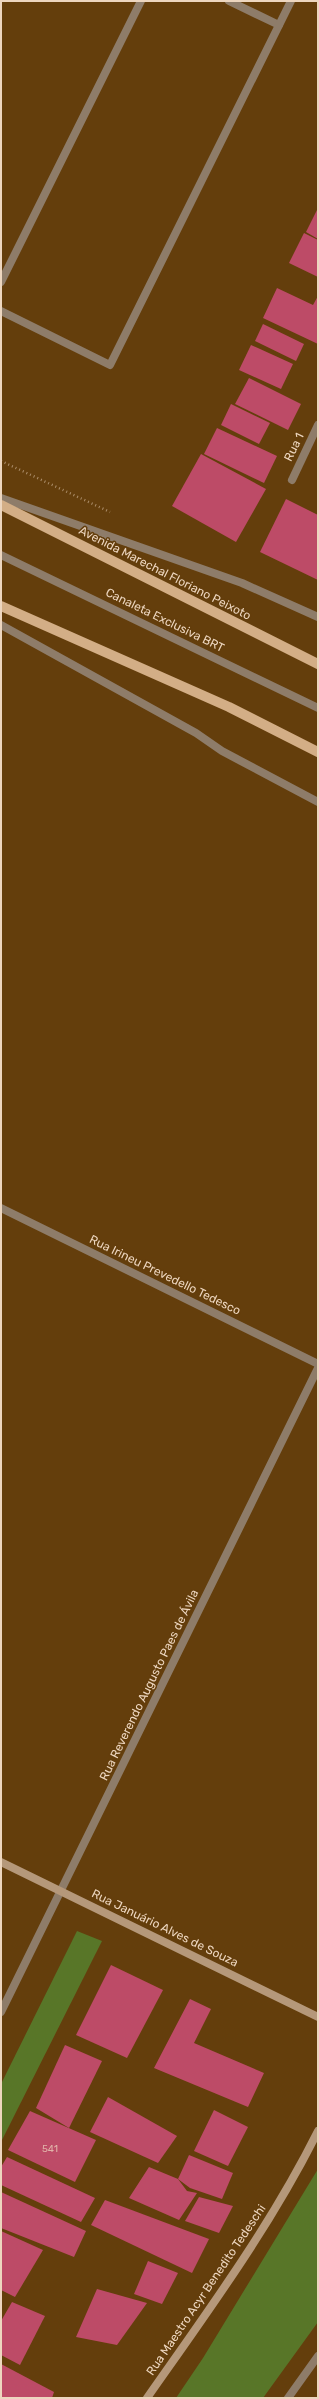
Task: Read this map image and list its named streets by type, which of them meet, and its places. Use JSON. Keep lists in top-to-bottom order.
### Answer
{
  "streets": {
    "main road": ["Avenida Marechal Floriano Peixoto", "Rua Januário Alves de Souza", "Rua Maestro Acyr Benedito Tedeschi"],
    "street": [
      "Rua 1",
      "Canaleta Exclusiva BRT",
      "Rua Irineu Prevedello Tedesco",
      "Rua Reverendo Augusto Paes de Ávila"
    ]
  },
  "crossings": [
    ["Rua Reverendo Augusto Paes de Ávila", "Rua Januário Alves de Souza"]
  ],
  "house_numbers": ["541"]
}
